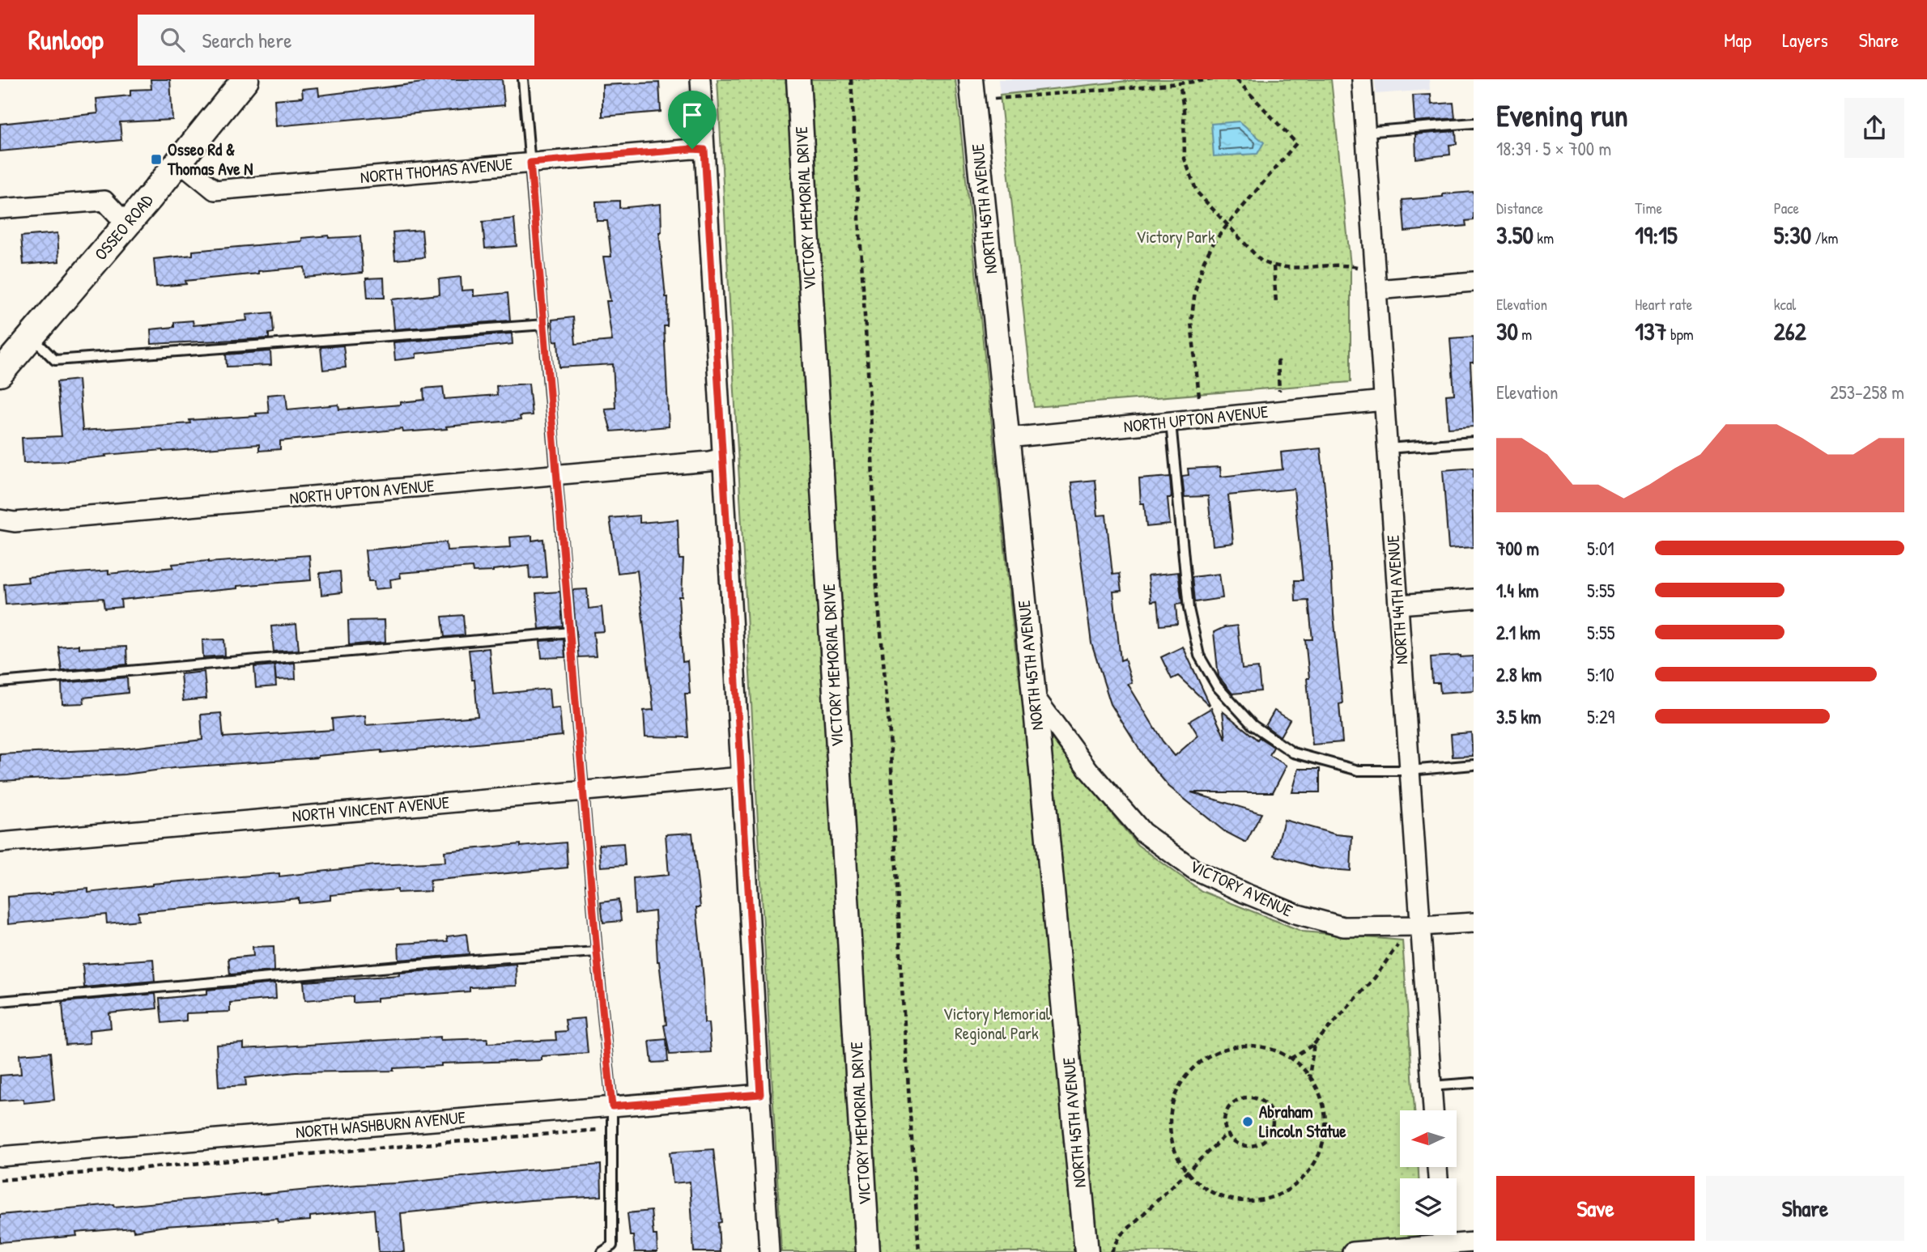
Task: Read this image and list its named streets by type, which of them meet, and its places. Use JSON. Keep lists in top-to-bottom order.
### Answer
{
  "streets": {
    "main road": ["OSSEO ROAD"],
    "street": [
      "NORTH THOMAS AVENUE",
      "VICTORY MEMORIAL DRIVE",
      "NORTH 45TH AVENUE",
      "NORTH UPTON AVENUE",
      "NORTH 44TH AVENUE",
      "NORTH VINCENT AVENUE",
      "VICTORY AVENUE",
      "NORTH WASHBURN AVENUE"
    ]
  },
  "crossings": [
    ["NORTH THOMAS AVENUE", "OSSEO ROAD"],
    ["NORTH 45TH AVENUE", "NORTH UPTON AVENUE"],
    ["NORTH 45TH AVENUE", "VICTORY AVENUE"],
    ["NORTH UPTON AVENUE", "NORTH 44TH AVENUE"],
    ["NORTH 44TH AVENUE", "VICTORY AVENUE"]
  ],
  "parks": ["Victory Park", "Victory Memorial Regional Park"],
  "places": {
    "transit": ["Osseo Rd & Thomas Ave N"],
    "other": ["Abraham Lincoln Statue"]
  },
  "north": "left",
  "page": {
    "header": "Runloop",
    "search": "Search here",
    "nav": ["Map", "Layers", "Share"],
    "heading": ["Evening run", "18:39 · 5 × 700 m"],
    "stats": [
      ["Distance", "3.50 km"],
      ["Time", "19:15"],
      ["Pace", "5:30 /km"],
      ["Elevation", "30 m"],
      ["Heart rate", "137 bpm"],
      ["kcal", "262"]
    ],
    "chart": ["Elevation", "253–258 m"],
    "list": [
      {
        "name": "700 m",
        "note": "5:01"
      },
      {
        "name": "1.4 km",
        "note": "5:55"
      },
      {
        "name": "2.1 km",
        "note": "5:55"
      },
      {
        "name": "2.8 km",
        "note": "5:10"
      },
      {
        "name": "3.5 km",
        "note": "5:29"
      }
    ],
    "buttons": ["Save", "Share"]
  }
}
